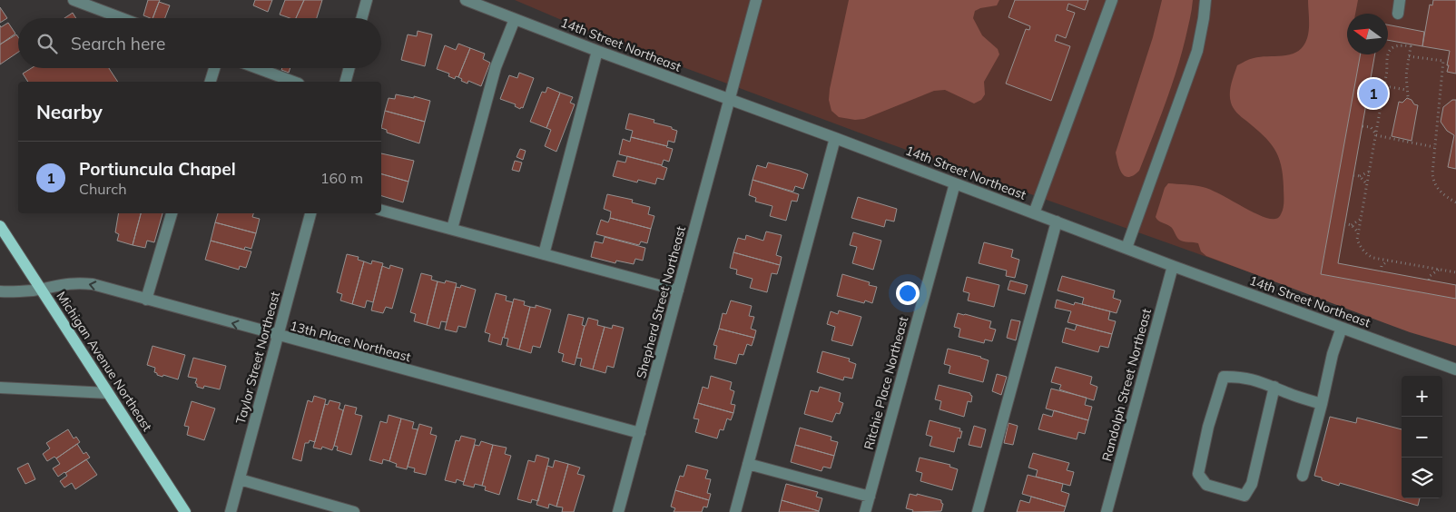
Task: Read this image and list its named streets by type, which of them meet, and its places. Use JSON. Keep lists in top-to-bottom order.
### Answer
{
  "streets": {
    "main road": ["Michigan Avenue Northeast"],
    "street": [
      "14th Street Northeast",
      "Shepherd Street Northeast",
      "13th Place Northeast",
      "Taylor Street Northeast",
      "Ritchie Place Northeast",
      "Randolph Street Northeast"
    ]
  },
  "crossings": [
    ["14th Street Northeast", "Shepherd Street Northeast"],
    ["14th Street Northeast", "Ritchie Place Northeast"],
    ["14th Street Northeast", "Randolph Street Northeast"],
    ["Shepherd Street Northeast", "13th Place Northeast"],
    ["13th Place Northeast", "Taylor Street Northeast"],
    ["13th Place Northeast", "Michigan Avenue Northeast"]
  ],
  "one_way": ["13th Place Northeast"],
  "north": "left",
  "page": {
    "search": "Search here",
    "pins": "1",
    "heading": "Nearby",
    "list": [
      {
        "mark": "1",
        "name": "Portiuncula Chapel",
        "note": "Church",
        "value": "160 m"
      }
    ],
    "map_buttons": ["+", "−"]
  }
}
